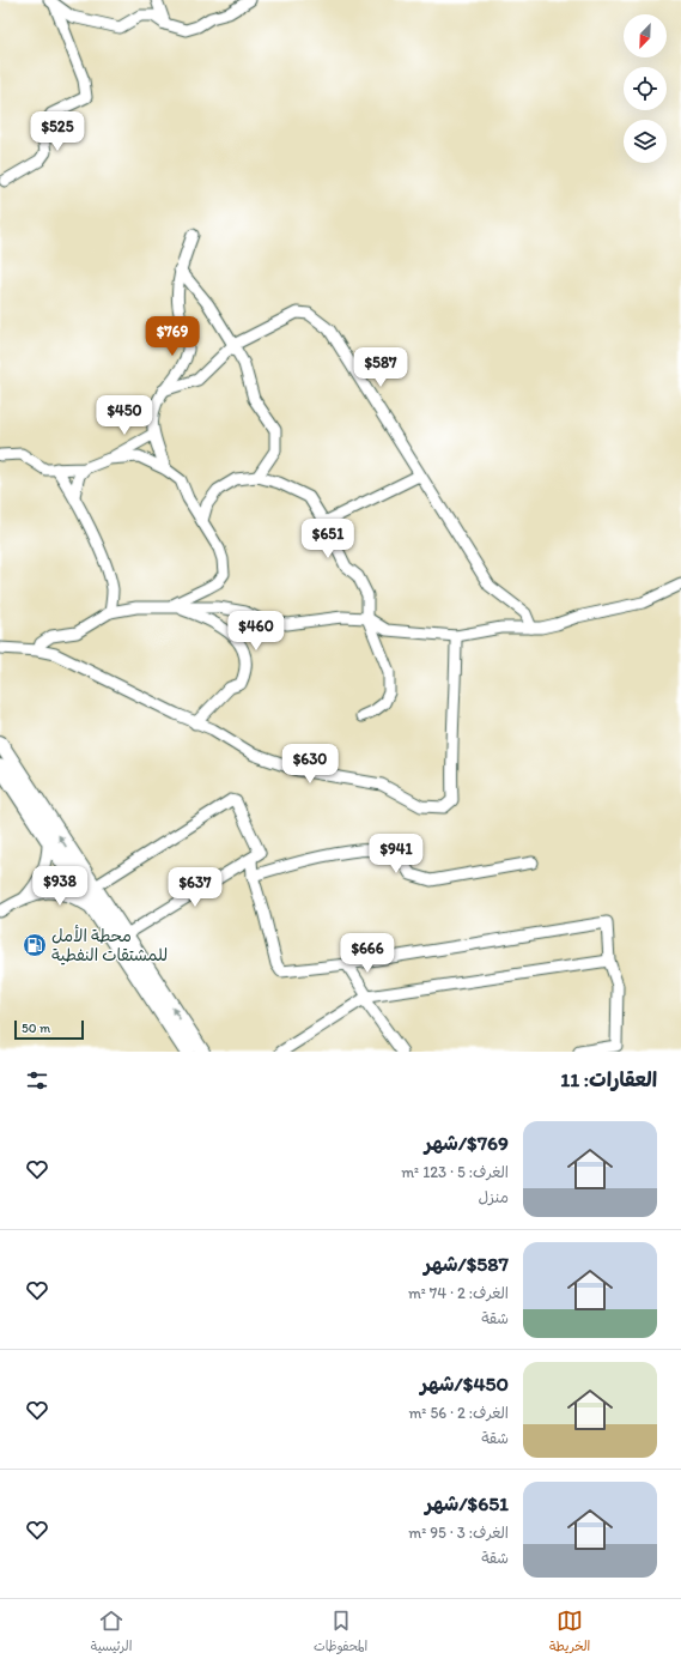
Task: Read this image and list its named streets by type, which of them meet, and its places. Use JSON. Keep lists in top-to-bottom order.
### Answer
{
  "places": {
    "fuel station": ["محطة الأمل للمشتقات النفطية"]
  },
  "scale_bar": "50 m",
  "north": "bottom left",
  "page": {
    "price": [
      "$525",
      "$769",
      "$587",
      "$450",
      "$651",
      "$460",
      "$630",
      "$941",
      "$938",
      "$637",
      "$666"
    ],
    "scale": "50 m",
    "heading": "العقارات: 11",
    "list": [
      {
        "name": "$769/شهر",
        "note": "الغرف: 5 · 123 m² · منزل"
      },
      {
        "name": "$587/شهر",
        "note": "الغرف: 2 · 74 m² · شقة"
      },
      {
        "name": "$450/شهر",
        "note": "الغرف: 2 · 56 m² · شقة"
      },
      {
        "name": "$651/شهر",
        "note": "الغرف: 3 · 95 m² · شقة"
      }
    ],
    "tabs": ["الخريطة", "المحفوظات", "الرئيسية"]
  }
}
